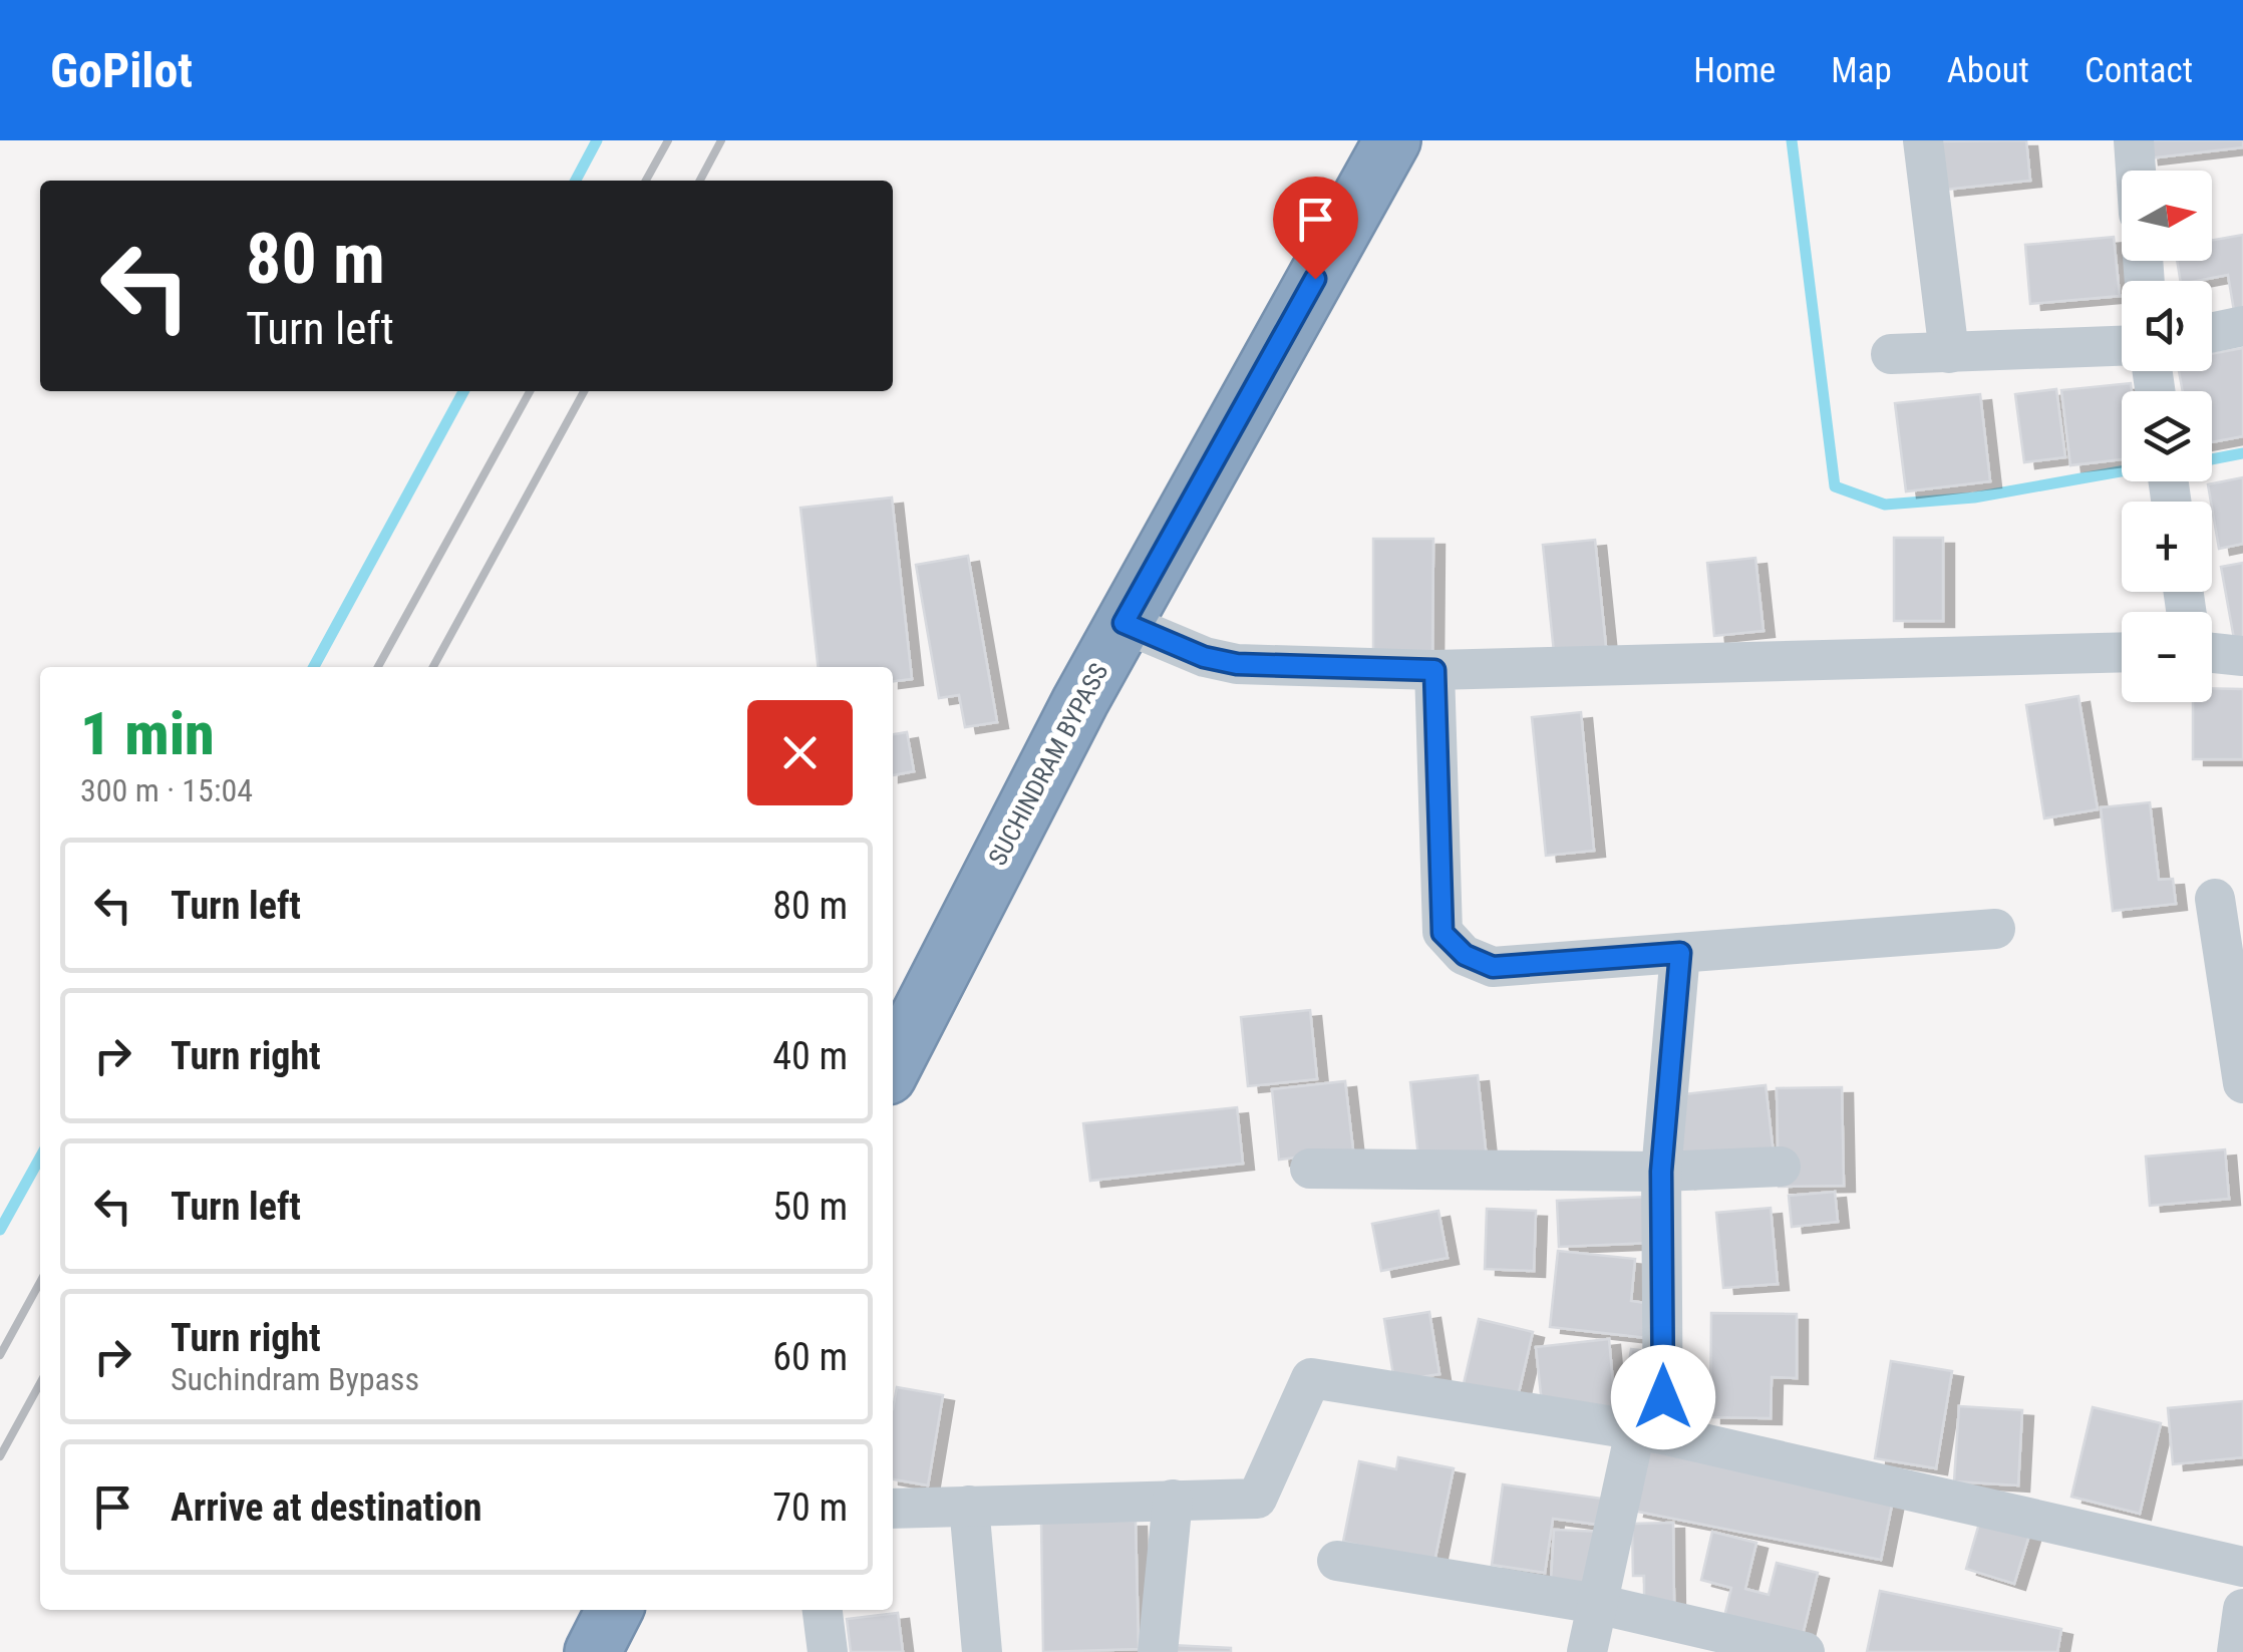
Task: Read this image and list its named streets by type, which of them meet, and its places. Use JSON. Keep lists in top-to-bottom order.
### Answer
{
  "streets": {
    "highway": ["SUCHINDRAM BYPASS"]
  },
  "north": "right",
  "page": {
    "header": "GoPilot",
    "nav": [
      "Home",
      "Map",
      "About",
      "Contact"
    ],
    "map_buttons": ["+", "−"],
    "turn": ["80 m", "Turn left"],
    "heading": ["1 min", "300 m · 15:04"],
    "list": [
      {
        "name": "Turn left",
        "value": "80 m"
      },
      {
        "name": "Turn right",
        "value": "40 m"
      },
      {
        "name": "Turn left",
        "value": "50 m"
      },
      {
        "name": "Turn right",
        "note": "Suchindram Bypass",
        "value": "60 m"
      },
      {
        "name": "Arrive at destination",
        "value": "70 m"
      }
    ]
  }
}
